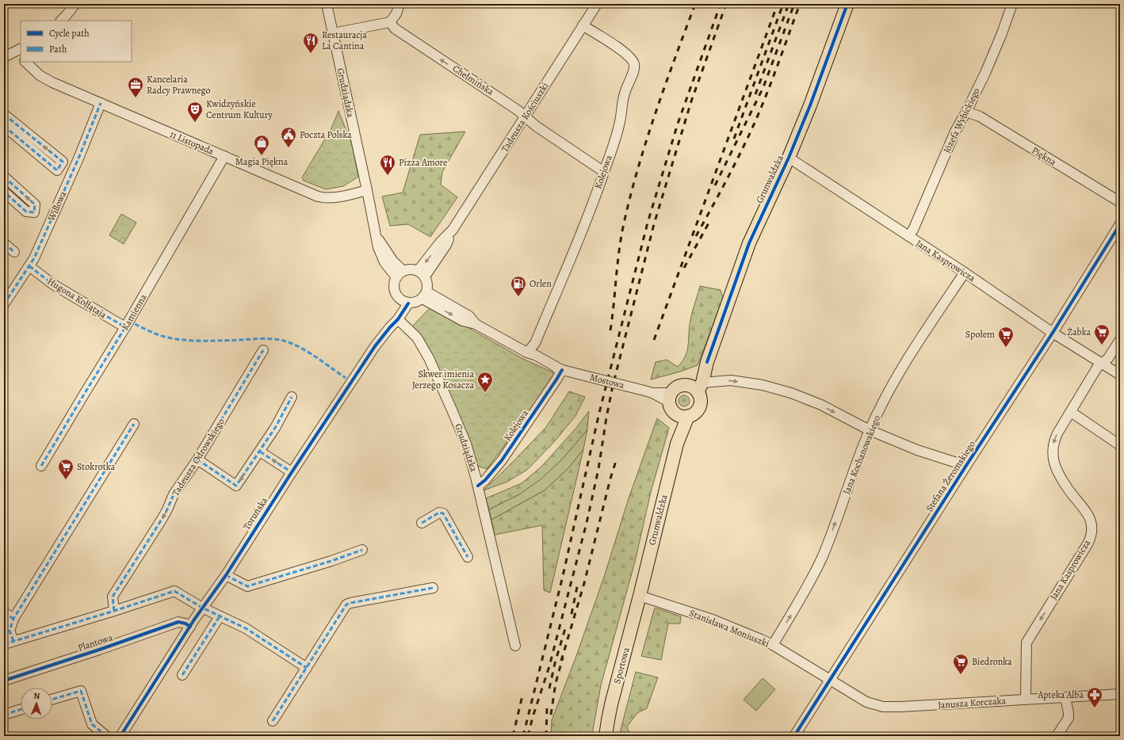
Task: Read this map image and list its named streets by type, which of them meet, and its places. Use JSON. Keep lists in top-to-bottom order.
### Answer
{
  "streets": {
    "main road": ["Grunwaldzka", "Sportowa"],
    "street": [
      "Chełmińska",
      "Grudziądzka",
      "Tadeusza Kościuszki",
      "Józefa Wybickiego",
      "11 Listopada",
      "Piękna",
      "Kolejowa",
      "Willowa",
      "Jana Kasprowicza",
      "Hugona Kołłątaja",
      "Kamienna",
      "Mostowa",
      "Jana Kochanowskiego",
      "Tadeusza Odrowskiego",
      "Stefana Żeromskiego",
      "Toruńska",
      "Stanisława Moniuszki",
      "Plantowa",
      "Janusza Korczaka"
    ]
  },
  "crossings": [
    ["Chełmińska", "Tadeusza Kościuszki"],
    ["Chełmińska", "Kolejowa"],
    ["Grudziądzka", "Tadeusza Kościuszki"],
    ["Grudziądzka", "11 Listopada"],
    ["Grudziądzka", "Kolejowa"],
    ["Grudziądzka", "Mostowa"],
    ["Grudziądzka", "Toruńska"],
    ["Tadeusza Kościuszki", "Kolejowa"],
    ["Tadeusza Kościuszki", "Mostowa"],
    ["Tadeusza Kościuszki", "Toruńska"],
    ["Józefa Wybickiego", "Piękna"],
    ["Józefa Wybickiego", "Jana Kasprowicza"],
    ["11 Listopada", "Willowa"],
    ["11 Listopada", "Kamienna"],
    ["Kolejowa", "Mostowa"],
    ["Grunwaldzka", "Jana Kasprowicza"],
    ["Grunwaldzka", "Mostowa"],
    ["Grunwaldzka", "Stanisława Moniuszki"],
    ["Grunwaldzka", "Sportowa"],
    ["Willowa", "Hugona Kołłątaja"],
    ["Jana Kasprowicza", "Jana Kochanowskiego"],
    ["Jana Kasprowicza", "Stefana Żeromskiego"],
    ["Jana Kasprowicza", "Janusza Korczaka"],
    ["Hugona Kołłątaja", "Kamienna"],
    ["Mostowa", "Toruńska"],
    ["Jana Kochanowskiego", "Stanisława Moniuszki"],
    ["Stefana Żeromskiego", "Stanisława Moniuszki"],
    ["Stefana Żeromskiego", "Janusza Korczaka"],
    ["Toruńska", "Plantowa"],
    ["Stanisława Moniuszki", "Sportowa"],
    ["Stanisława Moniuszki", "Janusza Korczaka"]
  ],
  "one_way": ["Chełmińska", "Jana Kasprowicza", "Jana Kochanowskiego"],
  "places": {
    "restaurant": ["Restauracja La Cantina", "Pizza Amore"],
    "office": ["Kancelaria Radcy Prawnego"],
    "theatre": ["Kwidzyńskie Centrum Kultury"],
    "public building": ["Poczta Polska"],
    "shop": ["Magia Piękna"],
    "fuel station": ["Orlen"],
    "supermarket": [
      "Żabka",
      "Społem",
      "Stokrotka",
      "Biedronka"
    ],
    "place": ["Skwer imienia Jerzego Kosacza"],
    "pharmacy": ["Apteka Alba"]
  },
  "legend": ["Cycle path", "Path"],
  "north": "top"
}
